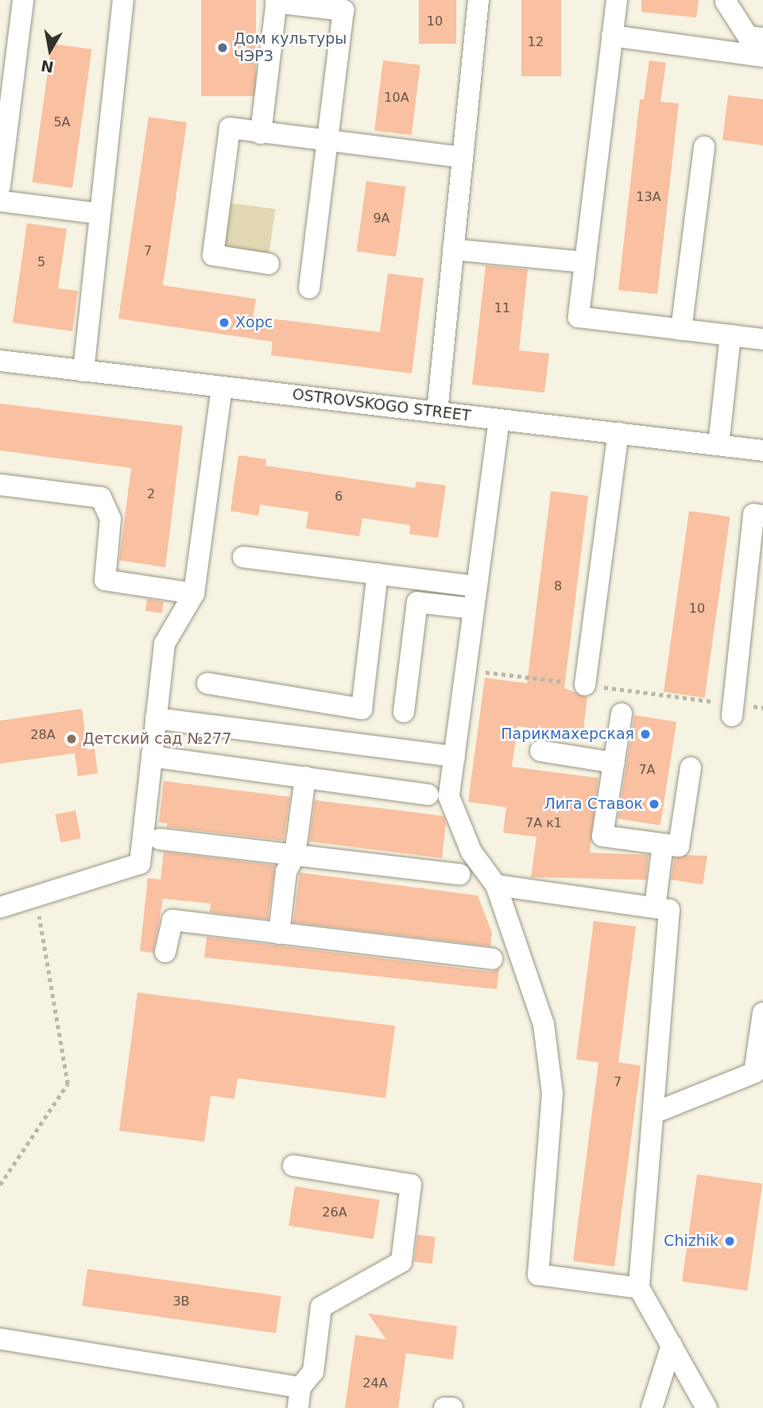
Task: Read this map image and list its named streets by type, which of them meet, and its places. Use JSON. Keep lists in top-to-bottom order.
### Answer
{
  "streets": {
    "street": ["OSTROVSKOGO STREET"]
  },
  "places": [
    "Дом культуры ЧЭРЗ",
    "Хорс",
    "Парикмахерская",
    "Детский сад №277",
    "Лига Ставок",
    "Chizhik"
  ],
  "house_numbers": [
    "10",
    "12",
    "10А",
    "5А",
    "13А",
    "9А",
    "7",
    "5",
    "11",
    "2",
    "6",
    "8",
    "10",
    "28А",
    "7А",
    "7А к1",
    "7",
    "26А",
    "3В",
    "24А"
  ],
  "north": "bottom"
}
